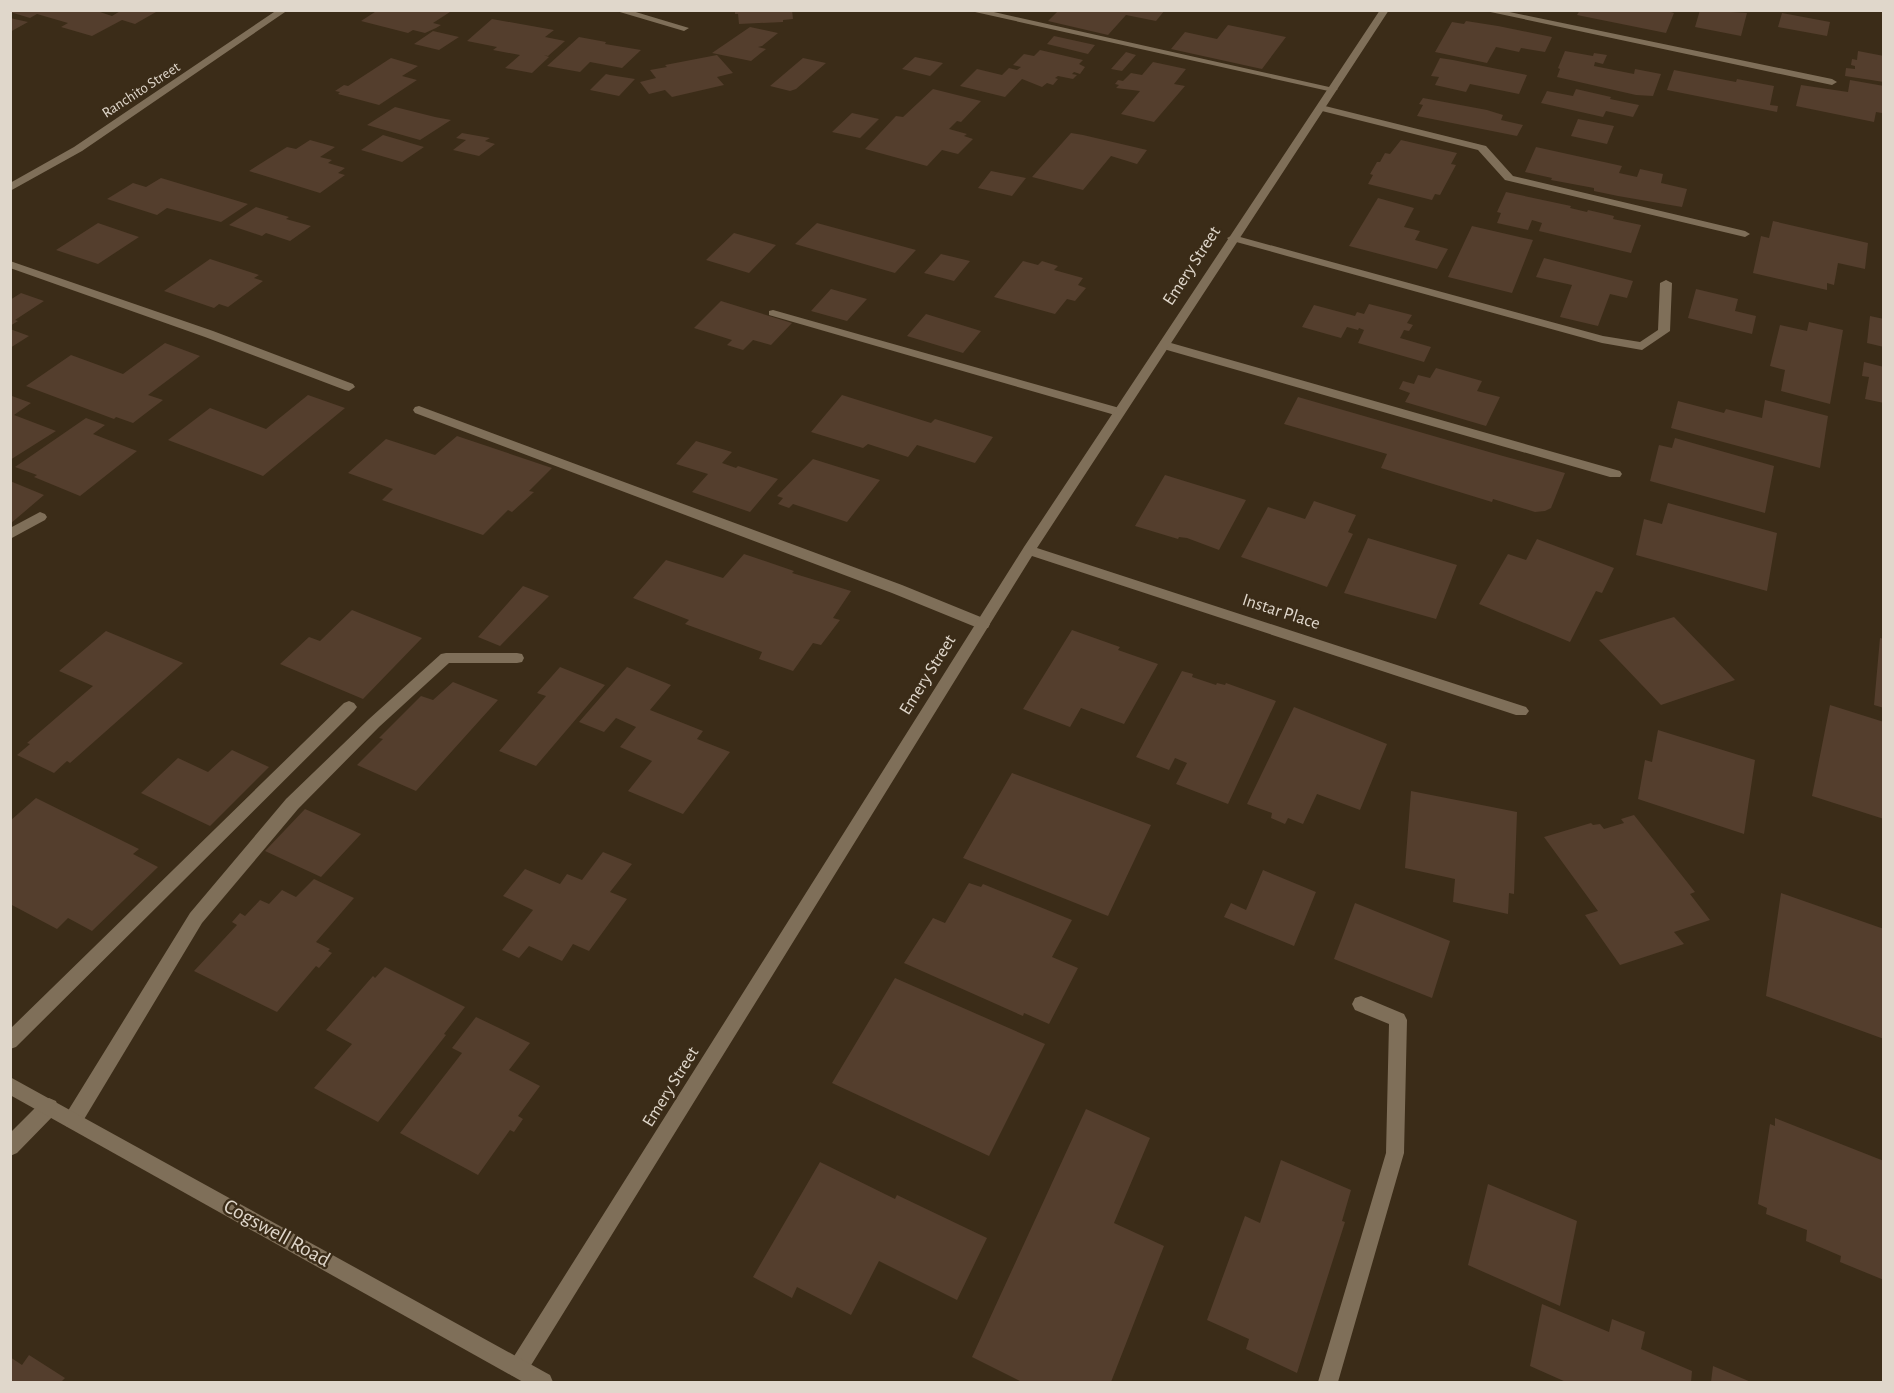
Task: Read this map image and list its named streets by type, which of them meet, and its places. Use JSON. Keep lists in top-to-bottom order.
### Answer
{
  "streets": {
    "street": [
      "Ranchito Street",
      "Emery Street",
      "Instar Place",
      "Cogswell Road"
    ]
  },
  "crossings": [
    ["Emery Street", "Instar Place"],
    ["Emery Street", "Cogswell Road"]
  ]
}
